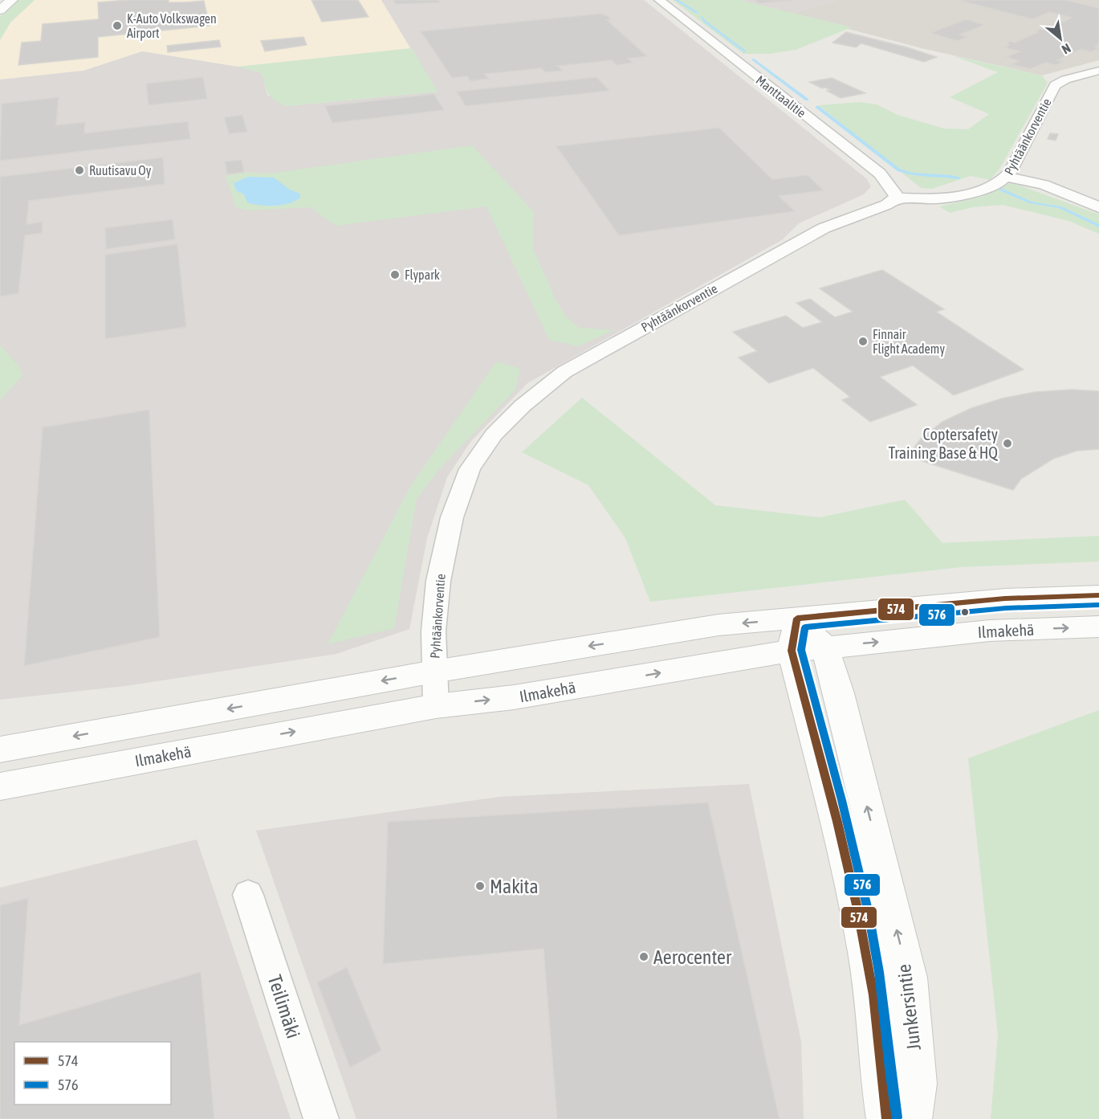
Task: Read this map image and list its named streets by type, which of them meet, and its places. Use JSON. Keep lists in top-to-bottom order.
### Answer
{
  "streets": {
    "main road": ["Ilmakehä", "Junkersintie"],
    "street": ["Manttaalitie", "Pyhtäänkorventie", "Teilimäki"]
  },
  "crossings": [
    ["Manttaalitie", "Pyhtäänkorventie"],
    ["Pyhtäänkorventie", "Ilmakehä"],
    ["Ilmakehä", "Junkersintie"]
  ],
  "places": [
    "K-Auto Volkswagen Airport",
    "Ruutisavu Oy",
    "Flypark",
    "Finnair Flight Academy",
    "Coptersafety Training Base & HQ",
    "Makita",
    "Aerocenter"
  ],
  "lines": ["transit line 574", "transit line 576"],
  "legend": ["574", "576"],
  "north": "bottom right"
}
